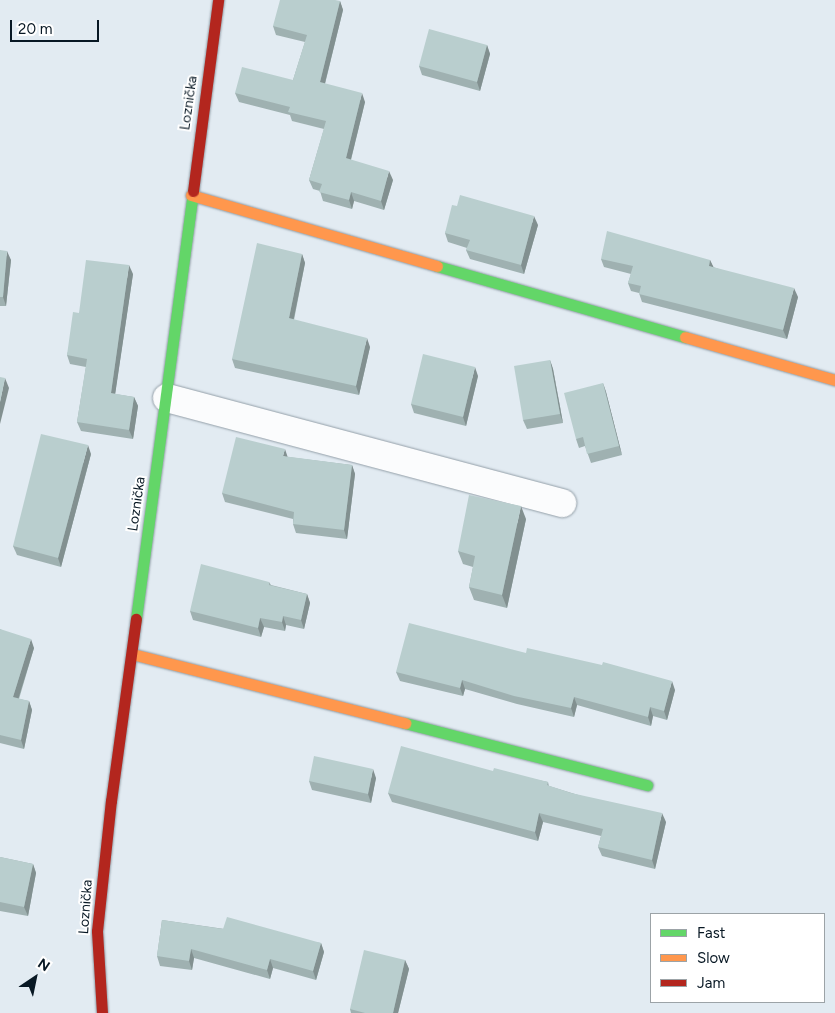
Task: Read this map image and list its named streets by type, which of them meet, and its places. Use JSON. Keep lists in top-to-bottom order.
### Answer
{
  "streets": {
    "street": ["Loznička"]
  },
  "legend": ["Fast", "Slow", "Jam"],
  "scale_bar": "20 m",
  "north": "top right"
}
